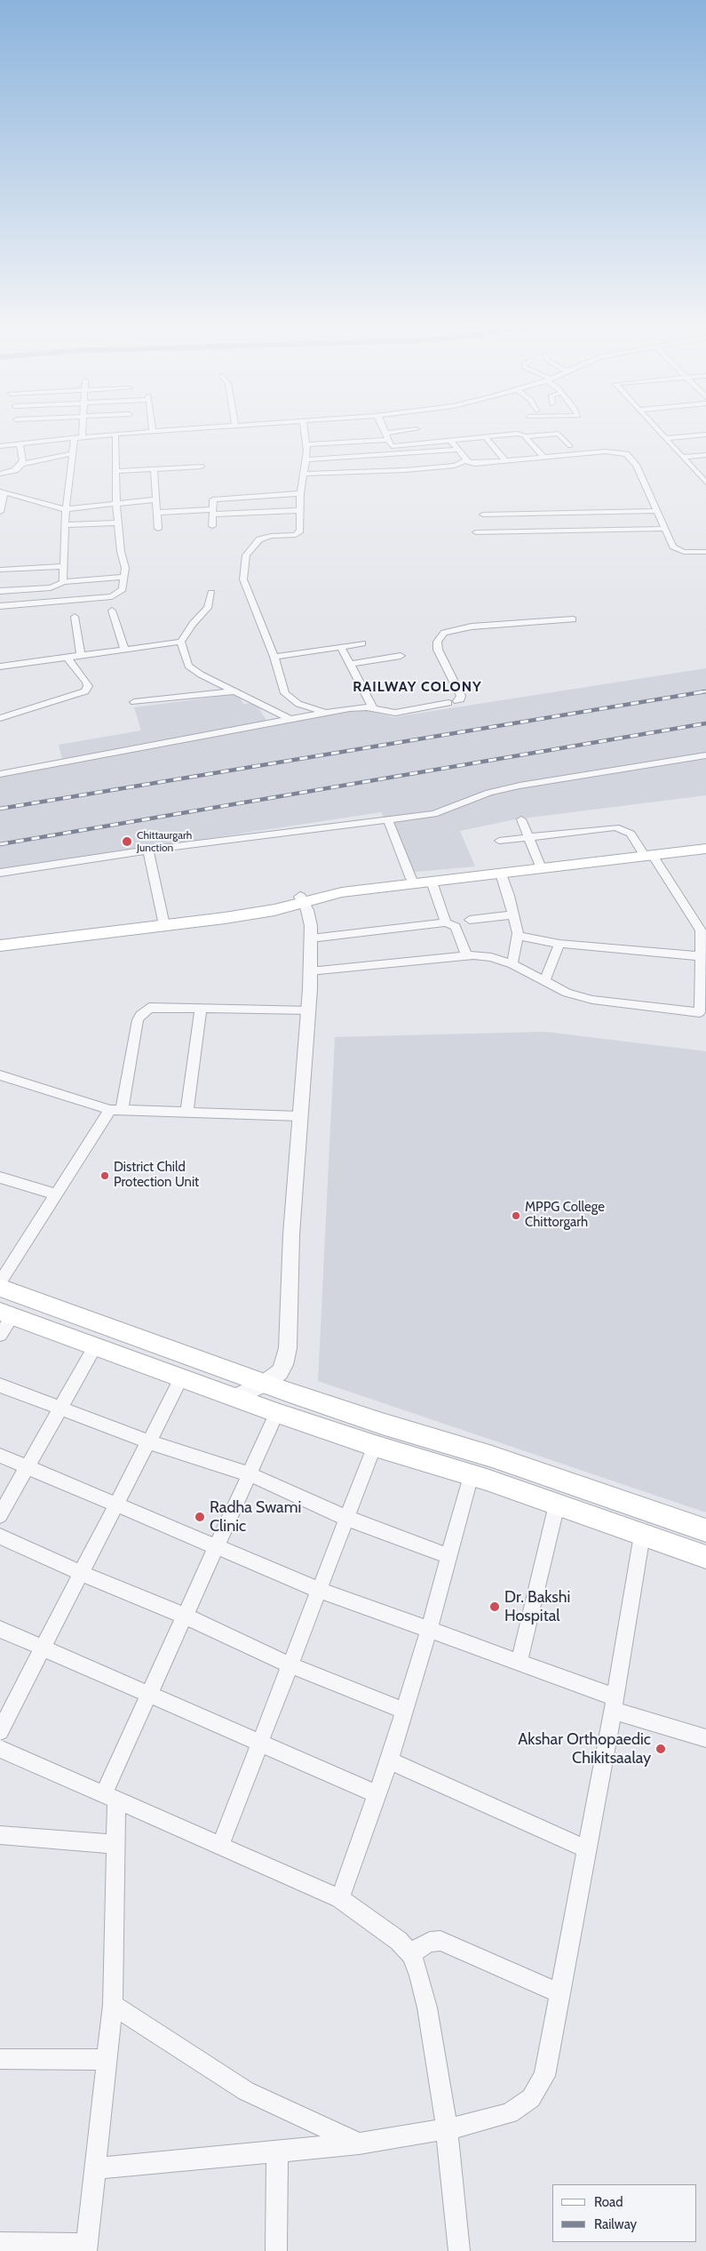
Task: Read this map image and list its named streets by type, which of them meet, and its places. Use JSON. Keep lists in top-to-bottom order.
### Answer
{
  "districts": ["RAILWAY COLONY"],
  "places": [
    "Chittaurgarh Junction",
    "District Child Protection Unit",
    "MPPG College Chittorgarh",
    "Radha Swami Clinic",
    "Dr. Bakshi Hospital",
    "Akshar Orthopaedic Chikitsaalay"
  ],
  "legend": ["Road", "Railway"]
}
